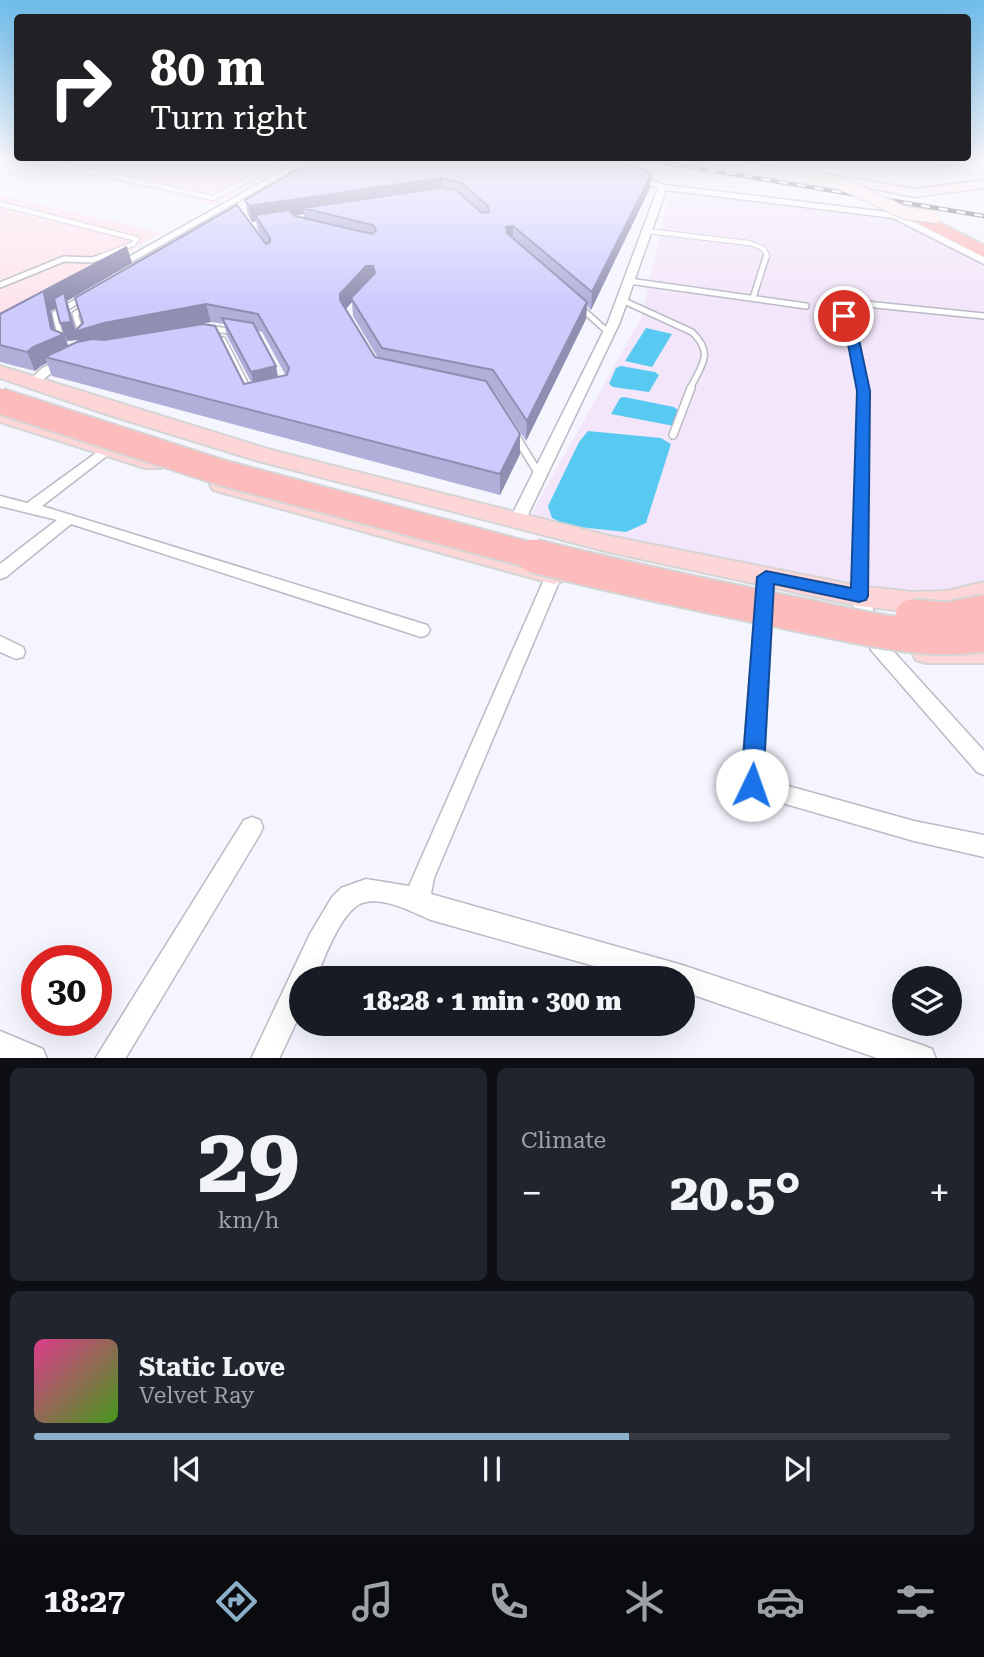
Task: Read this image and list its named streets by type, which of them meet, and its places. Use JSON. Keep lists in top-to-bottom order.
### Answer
{
  "page": {
    "turn": ["80 m", "Turn right"],
    "limit": "30",
    "trip": "18:28 · 1 min · 300 m",
    "tile": [
      ["29", "km/h"],
      "Climate"
    ],
    "heat": ["−", "20.5°", "+"],
    "song": ["Static Love", "Velvet Ray"],
    "tabs": "18:27"
  }
}
